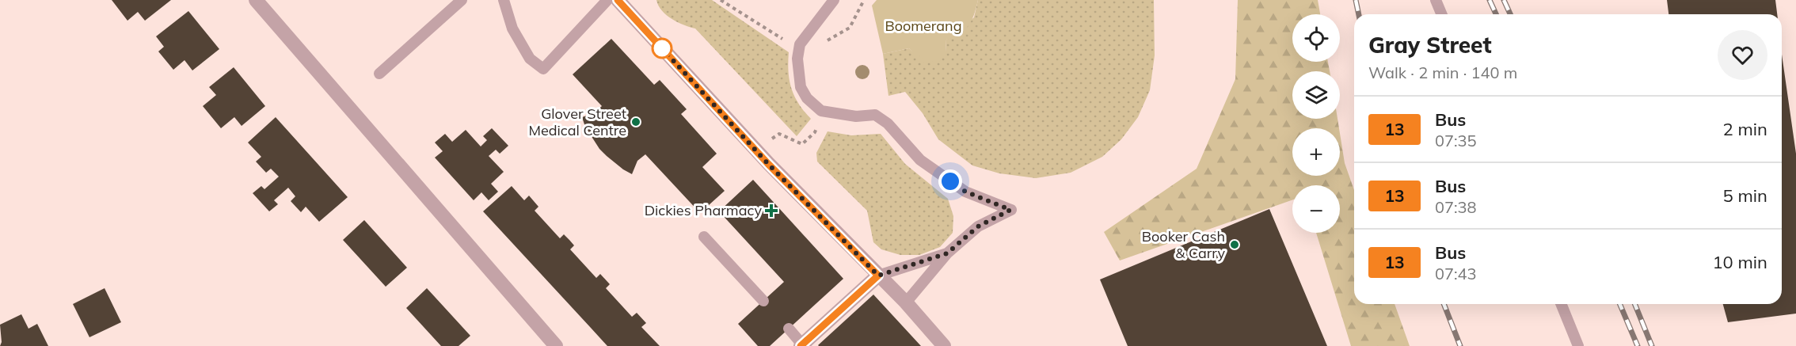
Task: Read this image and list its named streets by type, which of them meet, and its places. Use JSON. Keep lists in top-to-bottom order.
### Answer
{
  "parks": ["Boomerang"],
  "places": {
    "other": ["Glover Street Medical Centre", "Booker Cash & Carry"],
    "health": ["Dickies Pharmacy"]
  },
  "lines": ["bus line 13"],
  "page": {
    "map_buttons": ["+", "−"],
    "heading": ["Gray Street", "Walk · 2 min · 140 m"],
    "list": [
      {
        "mark": "13",
        "name": "Bus",
        "note": "07:35",
        "value": "2 min"
      },
      {
        "mark": "13",
        "name": "Bus",
        "note": "07:38",
        "value": "5 min"
      },
      {
        "mark": "13",
        "name": "Bus",
        "note": "07:43",
        "value": "10 min"
      }
    ]
  }
}
